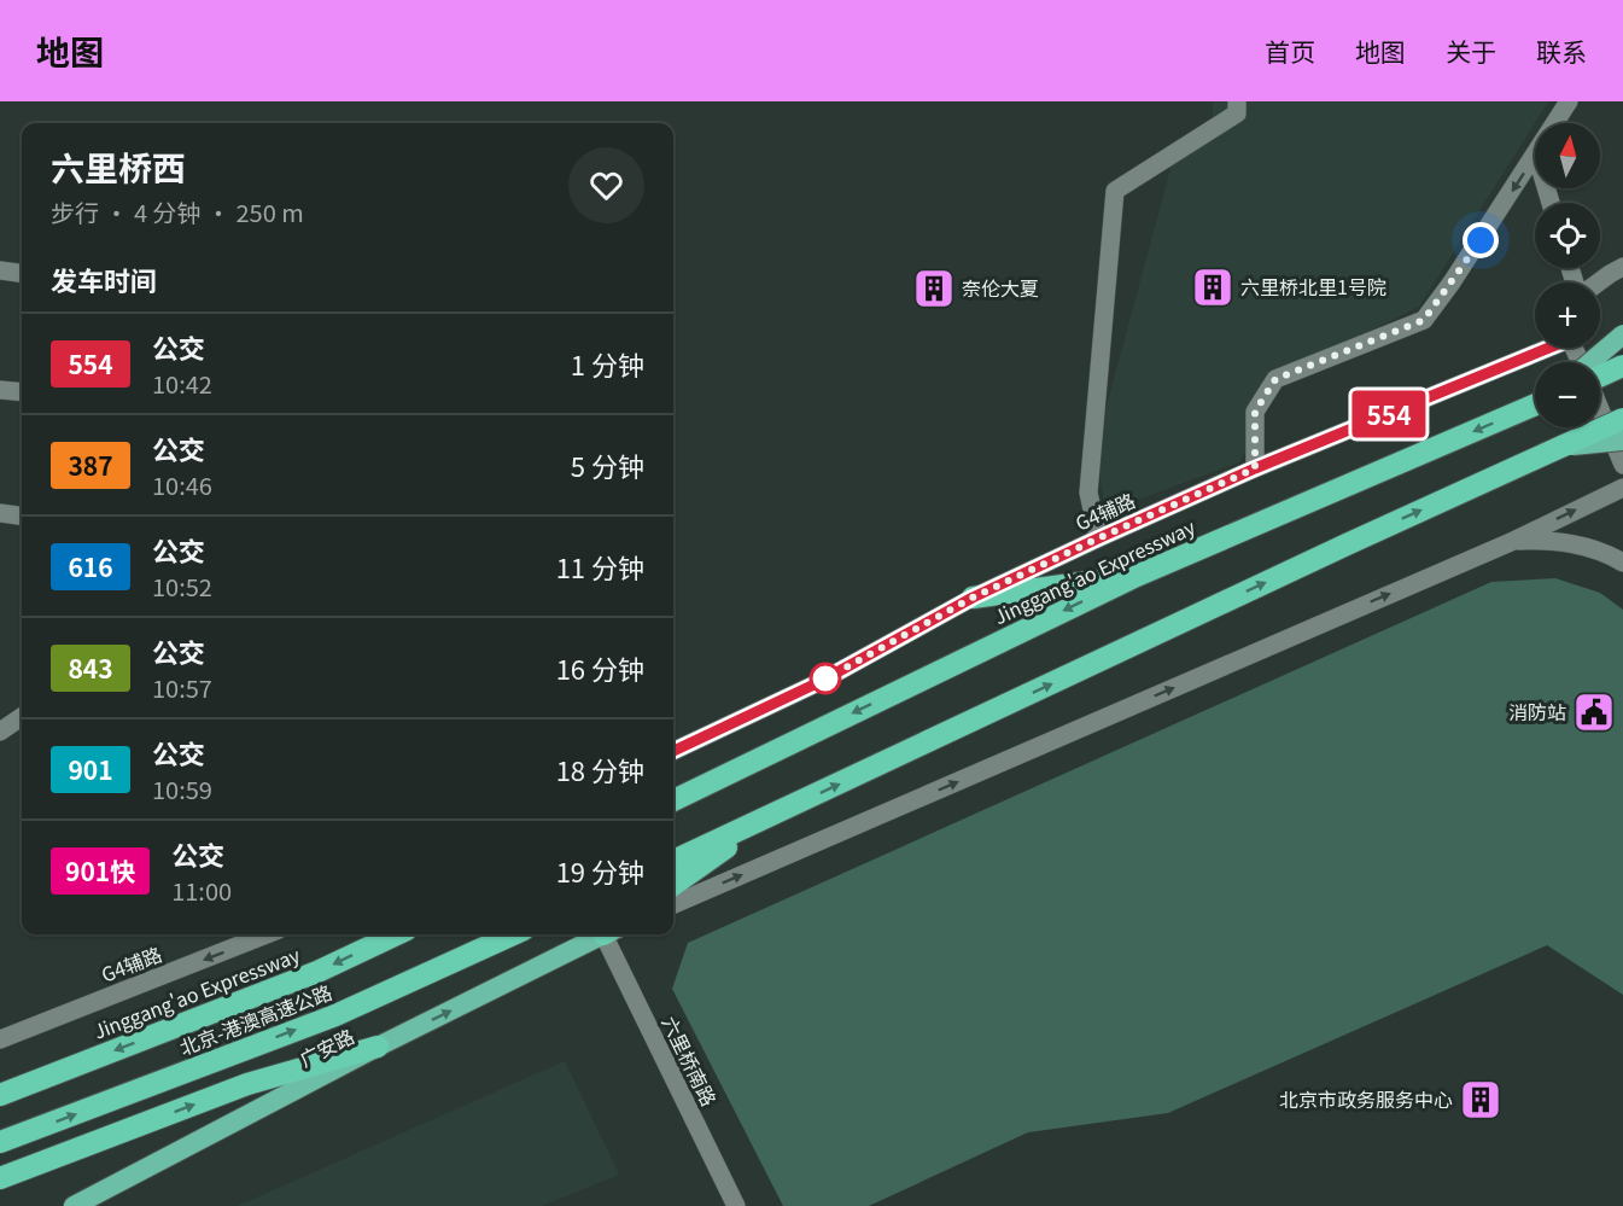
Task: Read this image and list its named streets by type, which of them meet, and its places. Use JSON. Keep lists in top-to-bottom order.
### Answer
{
  "streets": {
    "highway": ["Jinggang'ao Expressway", "北京-港澳高速公路", "广安路"],
    "street": ["G4辅路", "六里桥南路"]
  },
  "one_way": ["广安路"],
  "places": {
    "building": ["六里桥北里1号院", "奈伦大夏", "北京市政务服务中心"],
    "public building": ["消防站"]
  },
  "lines": ["bus line 554"],
  "north": "top",
  "page": {
    "header": "地图",
    "nav": [
      "首页",
      "地图",
      "关于",
      "联系"
    ],
    "on_map": "554",
    "map_buttons": ["+", "−"],
    "heading": [
      ["六里桥西", "步行 · 4 分钟 · 250 m"],
      "发车时间"
    ],
    "list": [
      {
        "mark": "554",
        "name": "公交",
        "note": "10:42",
        "value": "1 分钟"
      },
      {
        "mark": "387",
        "name": "公交",
        "note": "10:46",
        "value": "5 分钟"
      },
      {
        "mark": "616",
        "name": "公交",
        "note": "10:52",
        "value": "11 分钟"
      },
      {
        "mark": "843",
        "name": "公交",
        "note": "10:57",
        "value": "16 分钟"
      },
      {
        "mark": "901",
        "name": "公交",
        "note": "10:59",
        "value": "18 分钟"
      },
      {
        "mark": "901快",
        "name": "公交",
        "note": "11:00",
        "value": "19 分钟"
      }
    ]
  }
}
